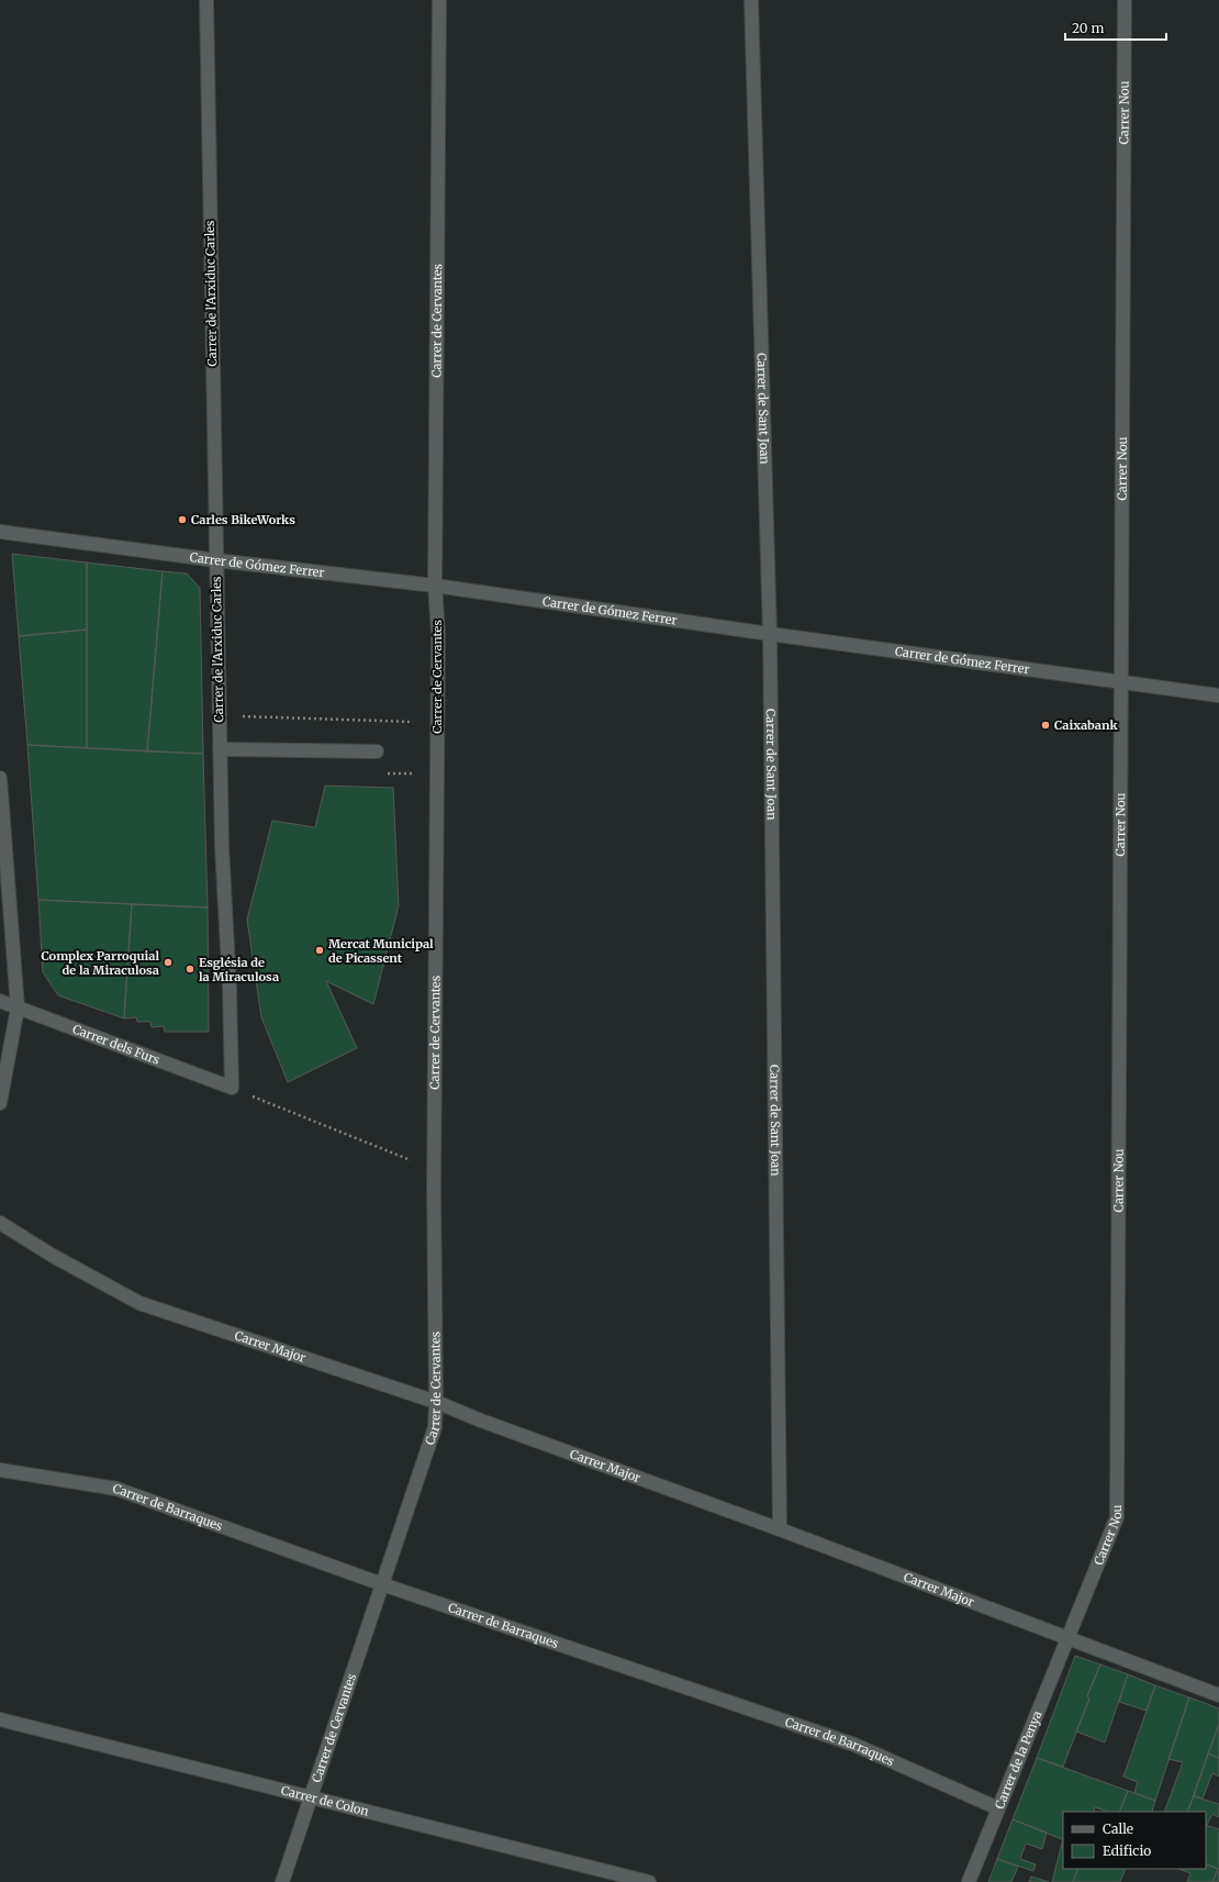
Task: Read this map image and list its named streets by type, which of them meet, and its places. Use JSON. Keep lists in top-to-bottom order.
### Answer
{
  "streets": {
    "street": [
      "Carrer Nou",
      "Carrer de l'Arxiduc Carles",
      "Carrer de Cervantes",
      "Carrer de Sant Joan",
      "Carrer de Gómez Ferrer",
      "Carrer dels Furs",
      "Carrer Major",
      "Carrer de Barraques",
      "Carrer de la Penya",
      "Carrer de Colon"
    ]
  },
  "crossings": [
    ["Carrer Nou", "Carrer de Gómez Ferrer"],
    ["Carrer Nou", "Carrer Major"],
    ["Carrer Nou", "Carrer de la Penya"],
    ["Carrer de l'Arxiduc Carles", "Carrer de Gómez Ferrer"],
    ["Carrer de l'Arxiduc Carles", "Carrer dels Furs"],
    ["Carrer de Cervantes", "Carrer de Gómez Ferrer"],
    ["Carrer de Cervantes", "Carrer Major"],
    ["Carrer de Cervantes", "Carrer de Barraques"],
    ["Carrer de Cervantes", "Carrer de Colon"],
    ["Carrer de Sant Joan", "Carrer de Gómez Ferrer"],
    ["Carrer de Sant Joan", "Carrer Major"],
    ["Carrer Major", "Carrer de la Penya"],
    ["Carrer de Barraques", "Carrer de la Penya"]
  ],
  "places": [
    "Carles BikeWorks",
    "Caixabank",
    "Mercat Municipal de Picassent",
    "Complex Parroquial de la Miraculosa",
    "Església de la Miraculosa"
  ],
  "legend": ["Calle", "Edificio"],
  "scale_bar": "20 m"
}
